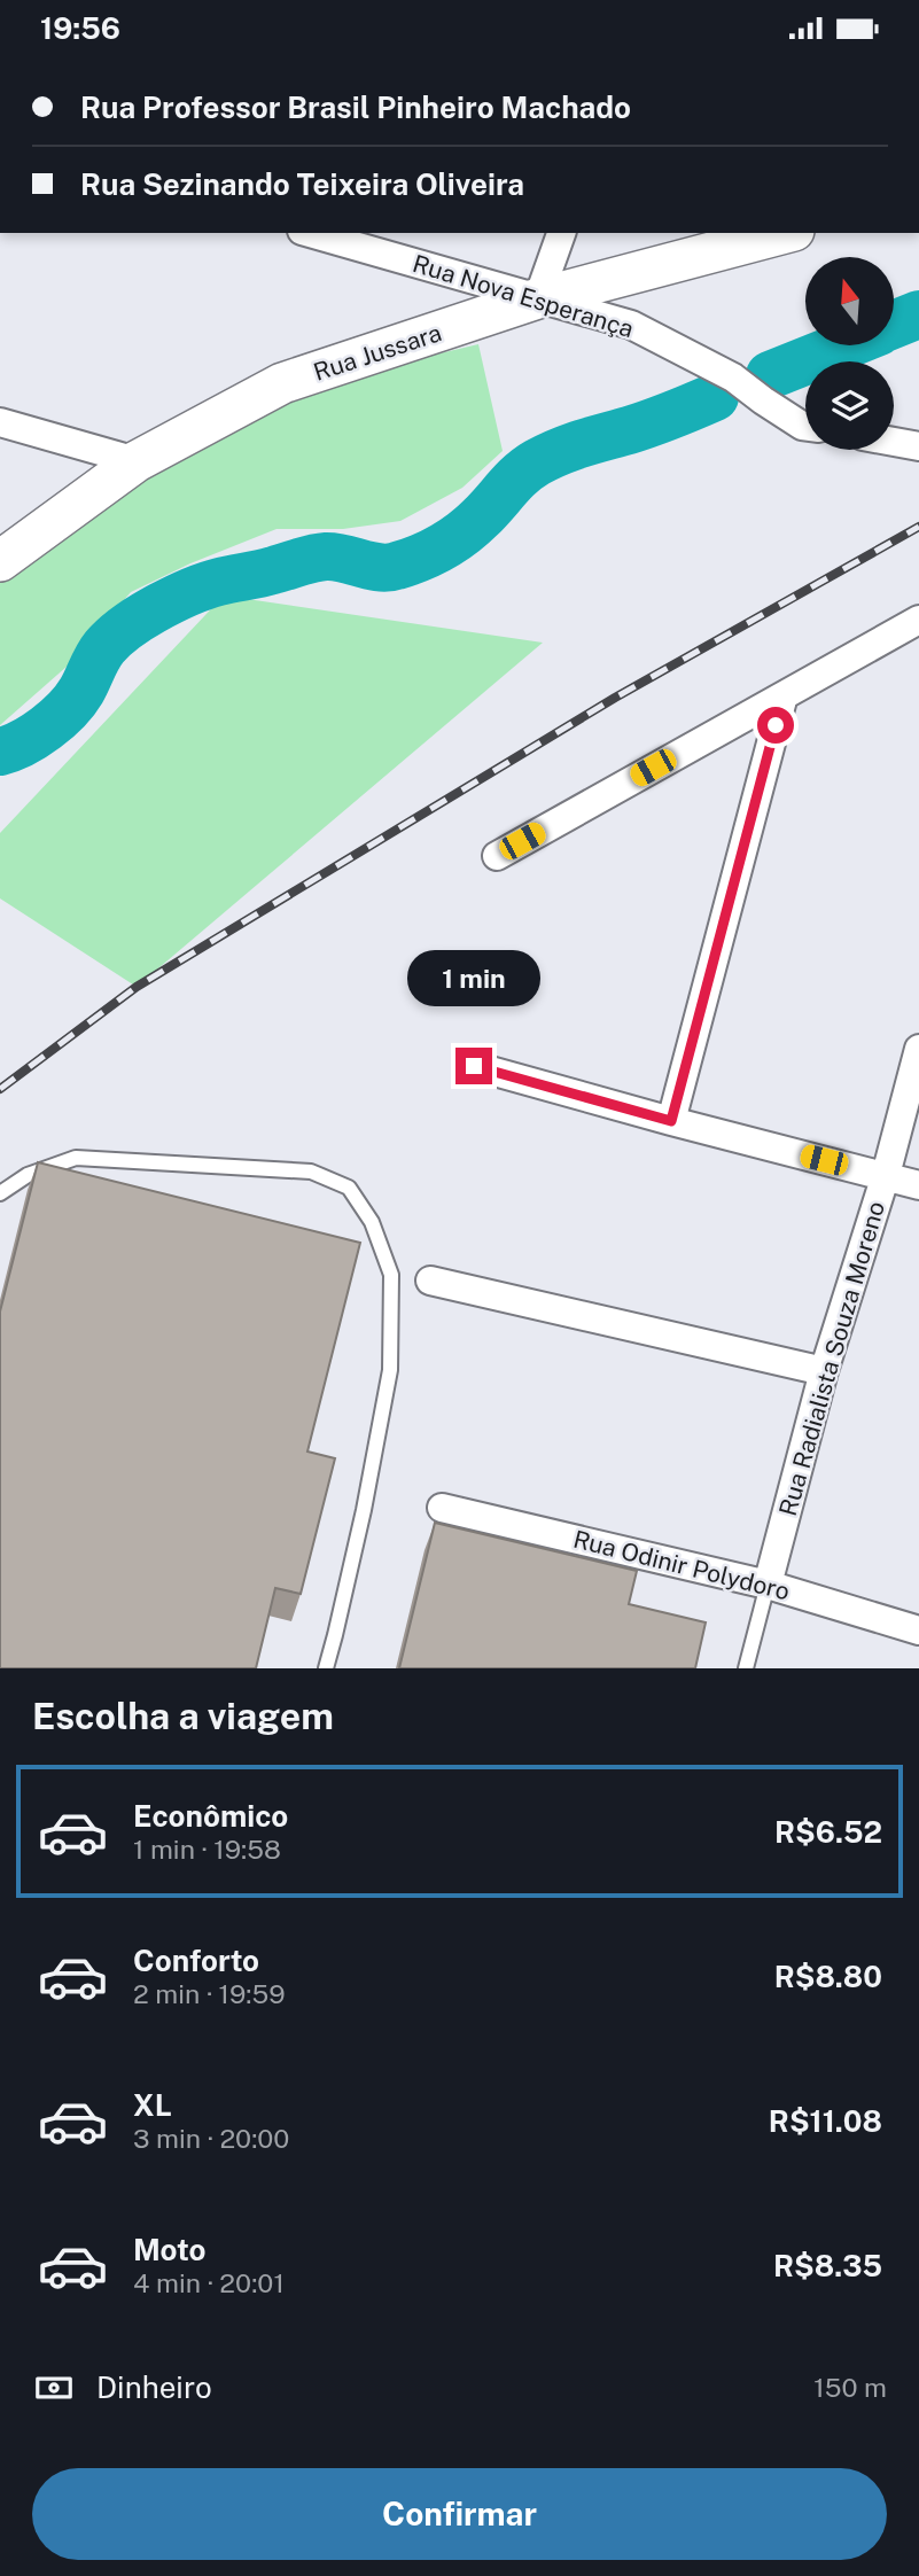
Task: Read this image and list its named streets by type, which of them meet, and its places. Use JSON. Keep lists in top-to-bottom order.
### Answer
{
  "streets": {
    "street": [
      "Rua Nova Esperança",
      "Rua Jussara",
      "Rua Radialista Souza Moreno",
      "Rua Odinir Polydoro"
    ]
  },
  "crossings": [
    ["Rua Nova Esperança", "Rua Jussara"],
    ["Rua Radialista Souza Moreno", "Rua Odinir Polydoro"]
  ],
  "north": "top",
  "page": {
    "status": "19:56",
    "banner": ["Rua Professor Brasil Pinheiro Machado", "Rua Sezinando Teixeira Oliveira"],
    "bubble": "1 min",
    "heading": "Escolha a viagem",
    "list": [
      {
        "name": "Econômico",
        "note": "1 min · 19:58",
        "value": "R$6.52"
      },
      {
        "name": "Conforto",
        "note": "2 min · 19:59",
        "value": "R$8.80"
      },
      {
        "name": "XL",
        "note": "3 min · 20:00",
        "value": "R$11.08"
      },
      {
        "name": "Moto",
        "note": "4 min · 20:01",
        "value": "R$8.35"
      }
    ],
    "pay": ["Dinheiro", "150 m"],
    "buttons": "Confirmar"
  }
}
